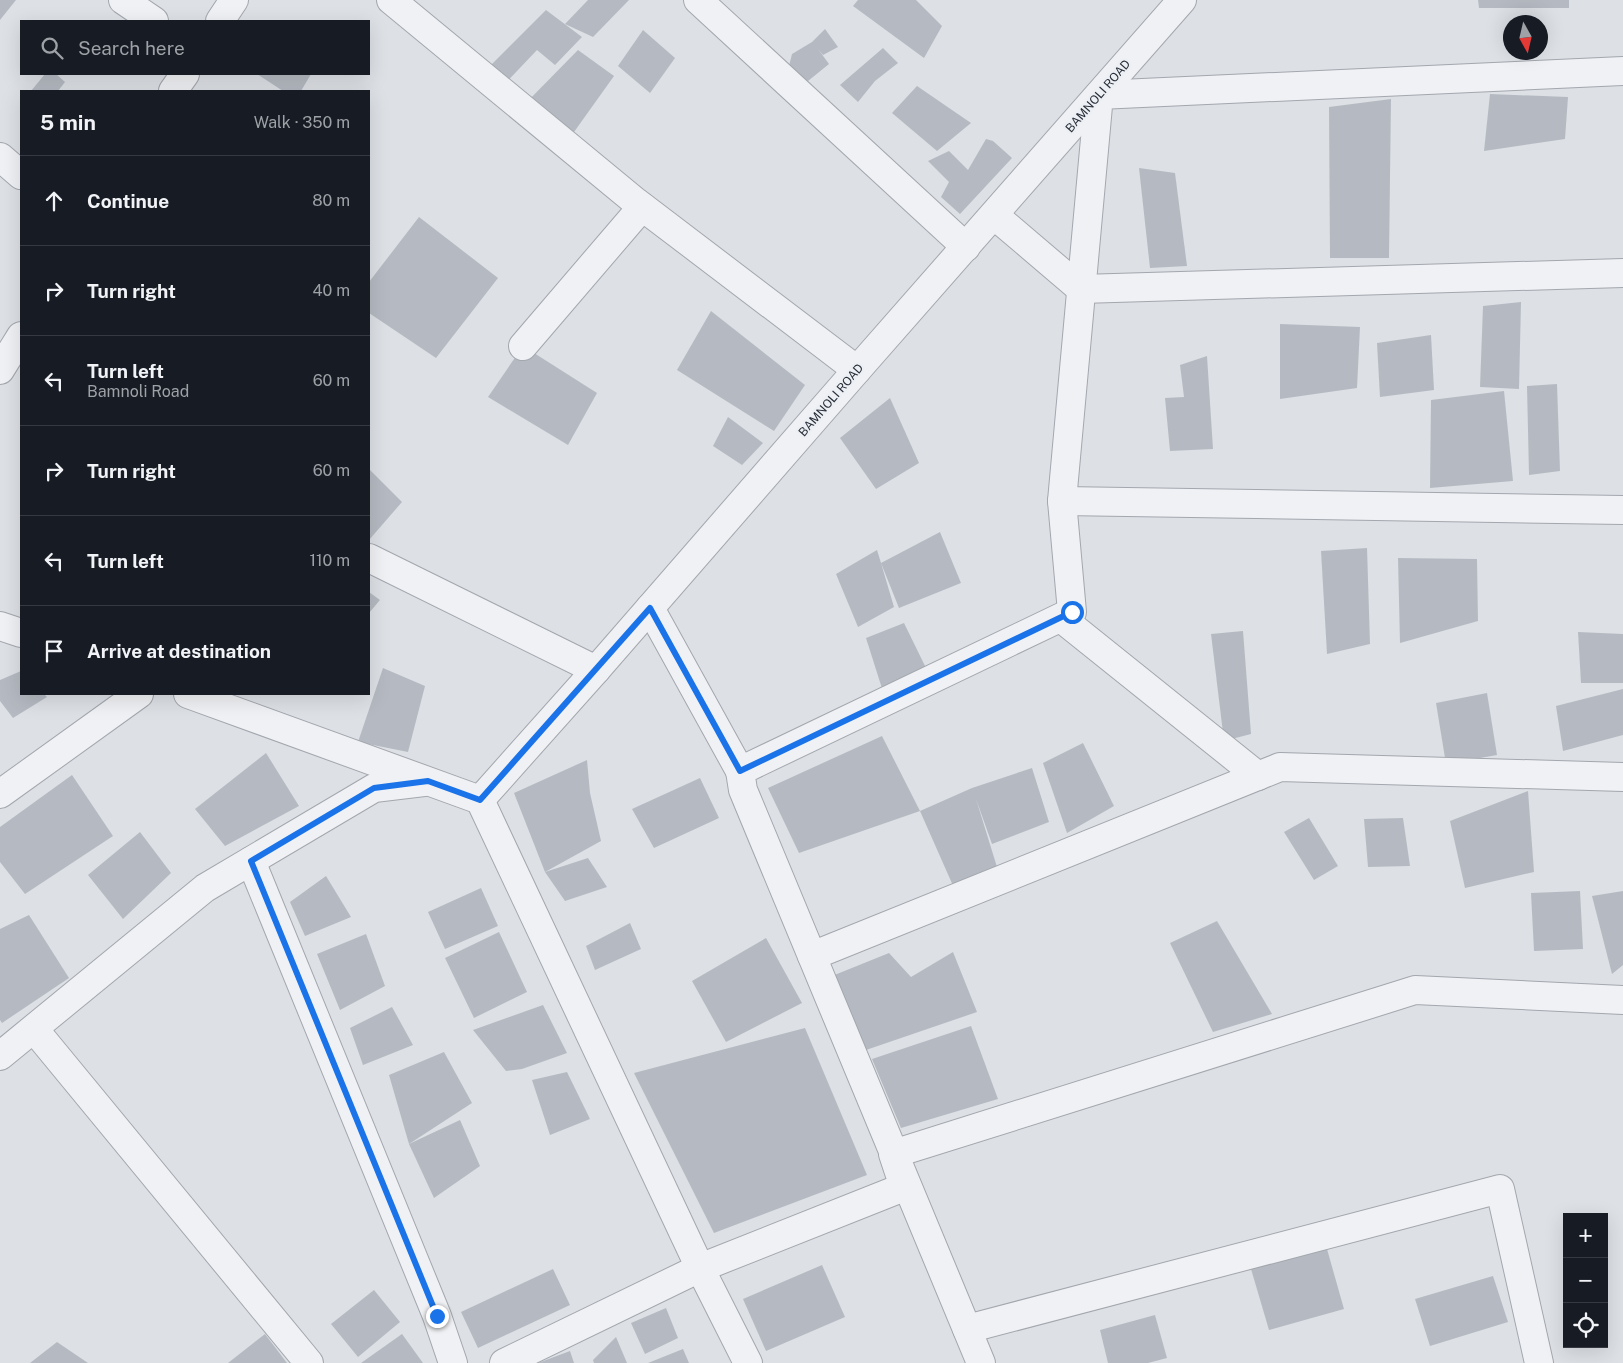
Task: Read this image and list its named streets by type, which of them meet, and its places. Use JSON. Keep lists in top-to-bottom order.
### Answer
{
  "streets": {
    "street": ["BAMNOLI ROAD"]
  },
  "north": "bottom",
  "page": {
    "search": "Search here",
    "heading": ["5 min", "Walk · 350 m"],
    "list": [
      ["Continue", "80 m"],
      ["Turn right", "40 m"],
      ["Turn left", "Bamnoli Road", "60 m"],
      ["Turn right", "60 m"],
      ["Turn left", "110 m"],
      "Arrive at destination"
    ],
    "map_buttons": ["+", "−"]
  }
}
